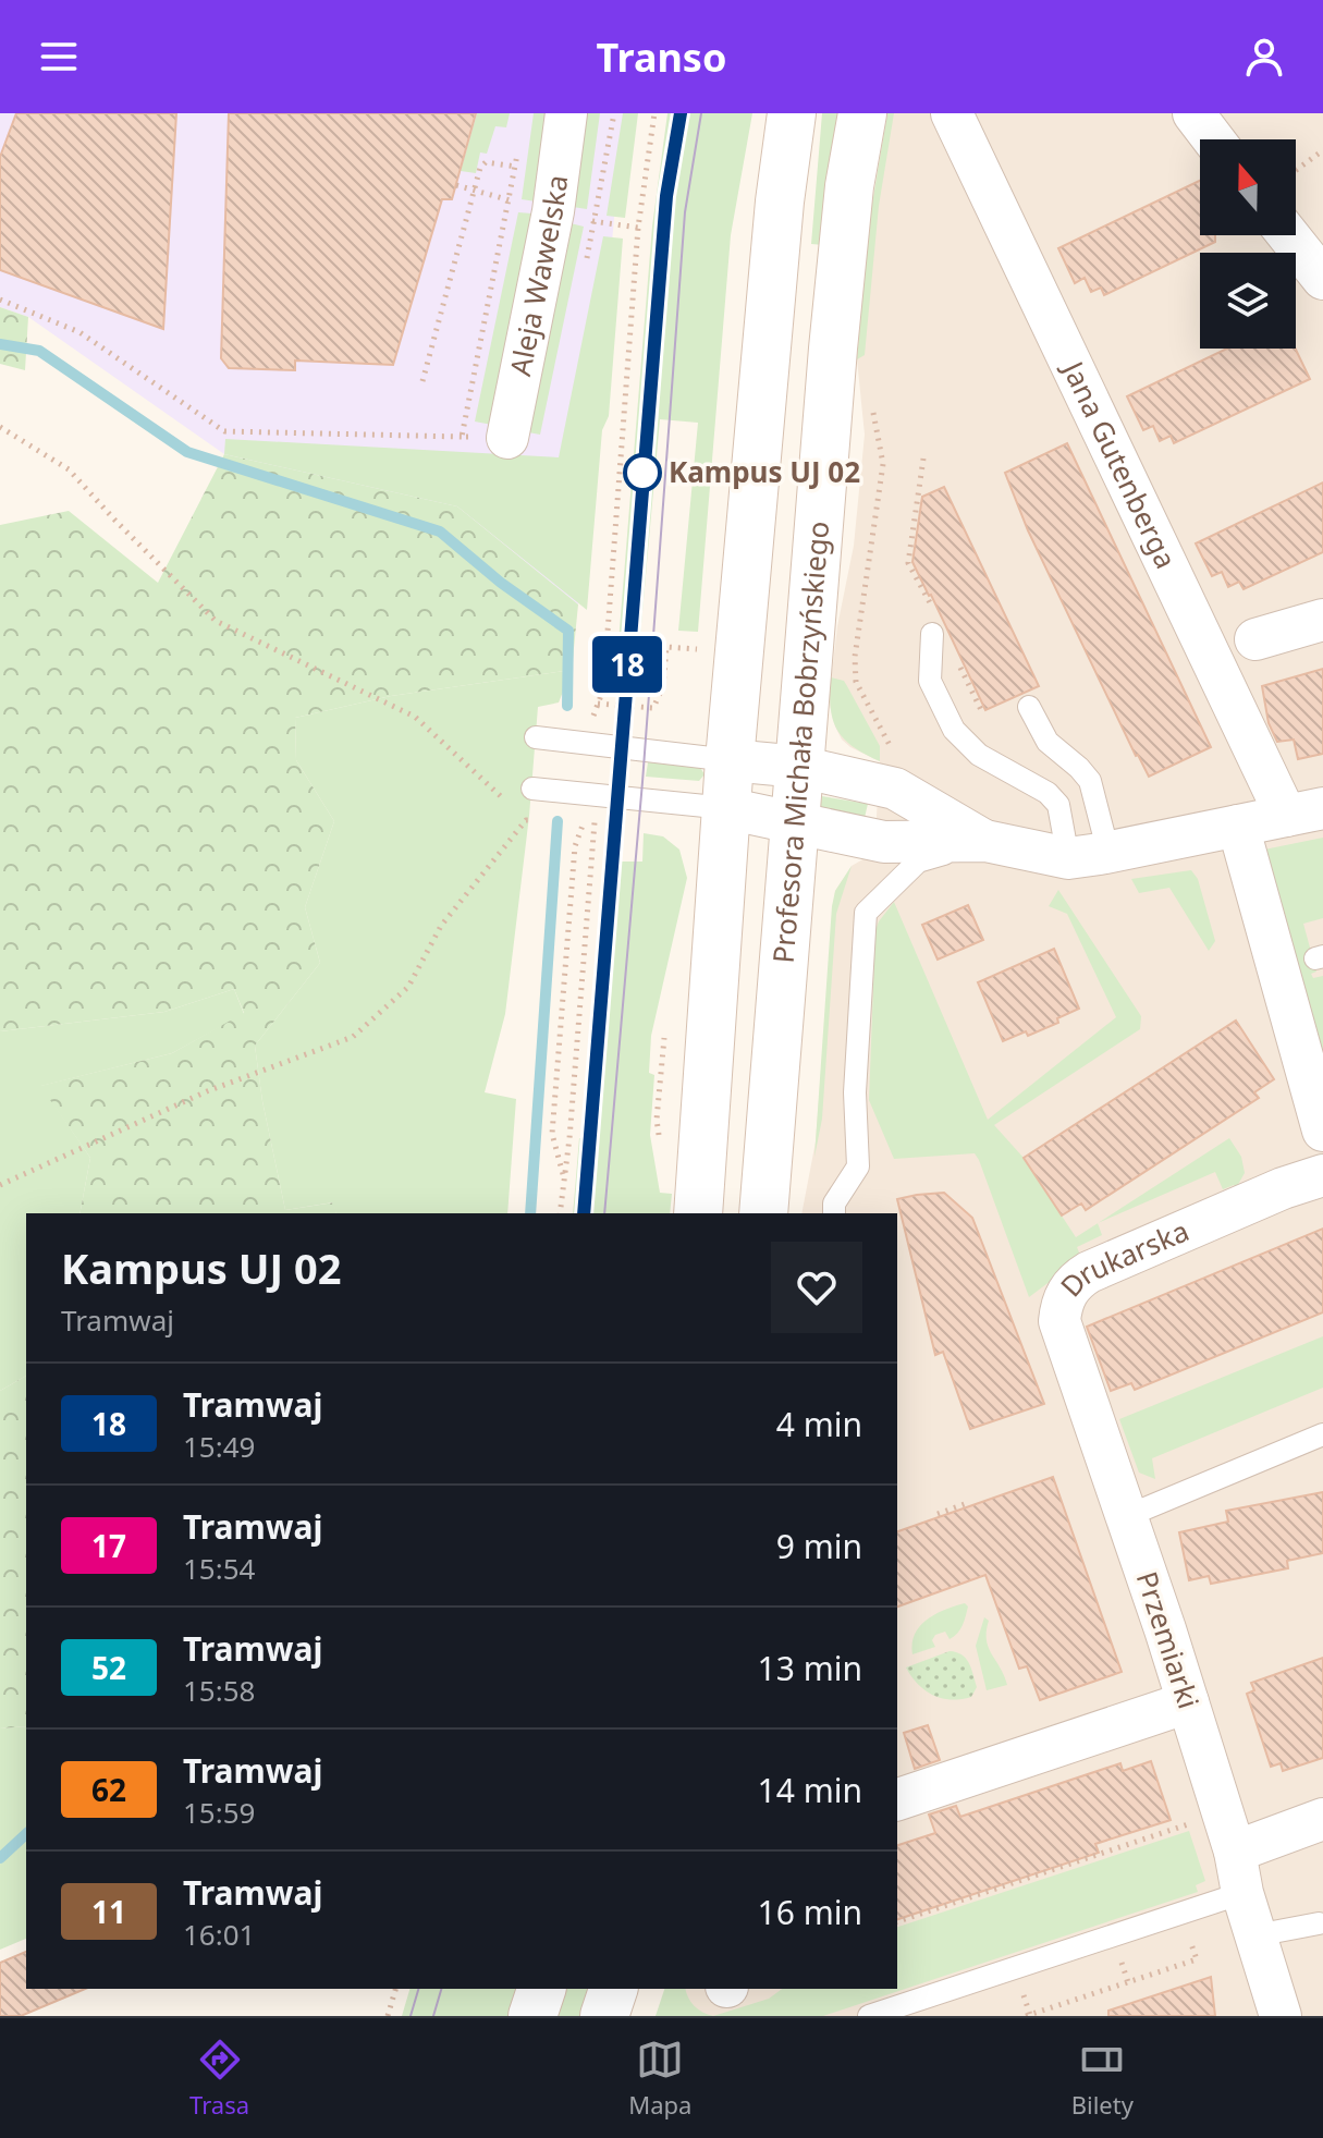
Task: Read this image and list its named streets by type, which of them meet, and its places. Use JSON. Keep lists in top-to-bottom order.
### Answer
{
  "streets": {
    "main road": ["Profesora Michała Bobrzyńskiego"],
    "street": [
      "Aleja Wawelska",
      "Jana Gutenberga",
      "Drukarska",
      "Przemiarki"
    ]
  },
  "crossings": [
    ["Drukarska", "Przemiarki"]
  ],
  "places": ["Kampus UJ 02"],
  "lines": ["tram line 18"],
  "north": "top",
  "page": {
    "header": "Transo",
    "on_map": "18",
    "heading": ["Kampus UJ 02", "Tramwaj"],
    "list": [
      {
        "mark": "18",
        "name": "Tramwaj",
        "note": "15:49",
        "value": "4 min"
      },
      {
        "mark": "17",
        "name": "Tramwaj",
        "note": "15:54",
        "value": "9 min"
      },
      {
        "mark": "52",
        "name": "Tramwaj",
        "note": "15:58",
        "value": "13 min"
      },
      {
        "mark": "62",
        "name": "Tramwaj",
        "note": "15:59",
        "value": "14 min"
      },
      {
        "mark": "11",
        "name": "Tramwaj",
        "note": "16:01",
        "value": "16 min"
      }
    ],
    "tabs": ["Trasa", "Mapa", "Bilety"]
  }
}
